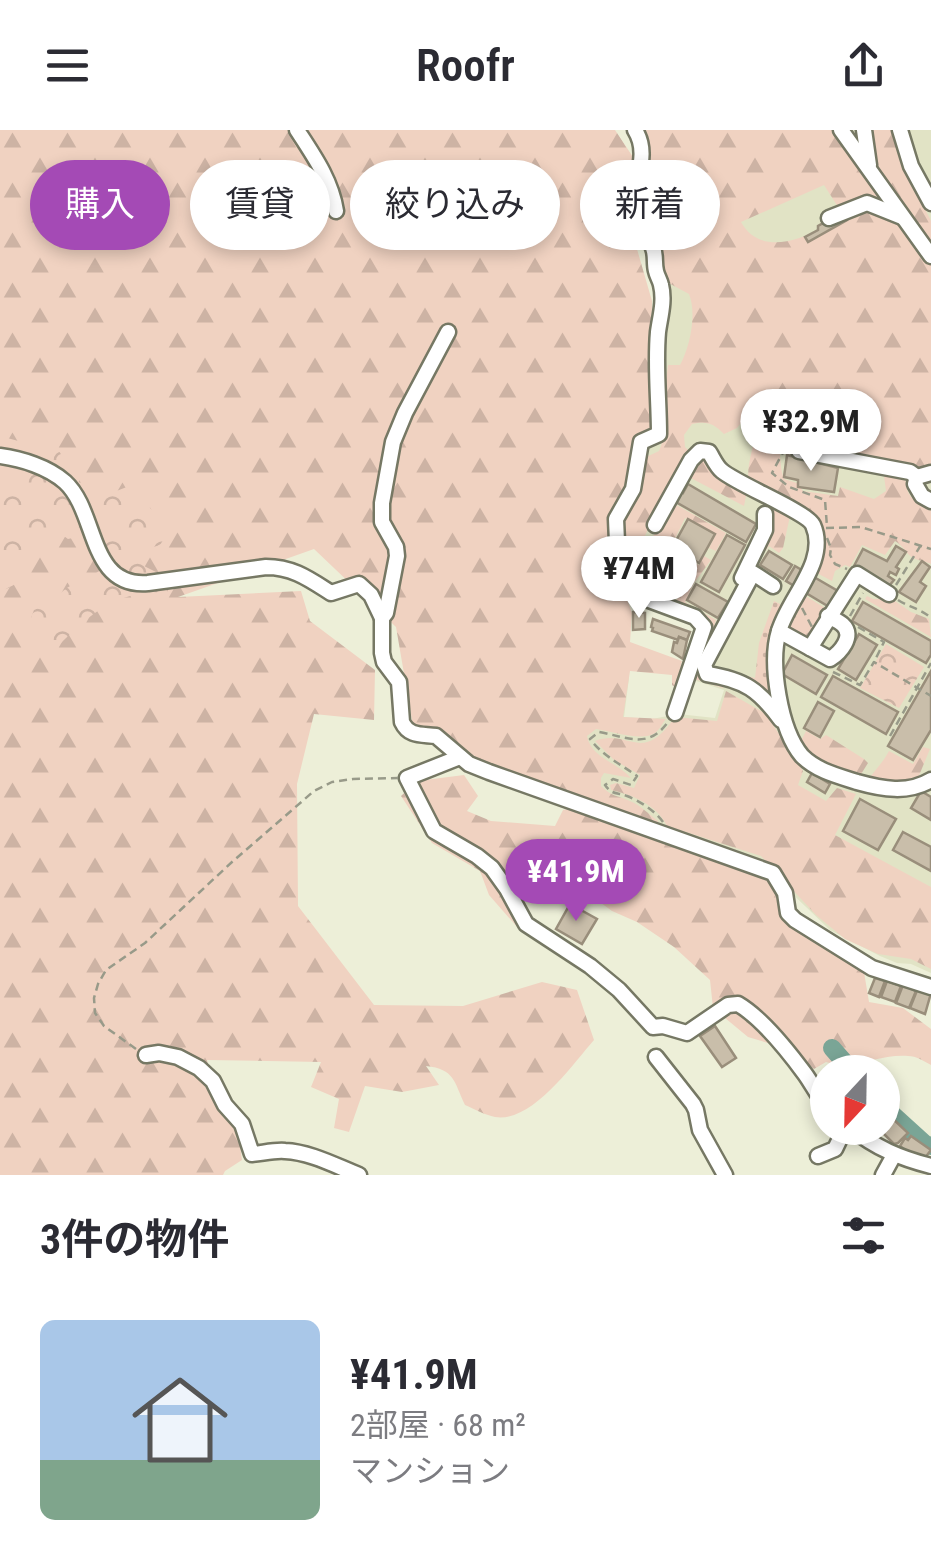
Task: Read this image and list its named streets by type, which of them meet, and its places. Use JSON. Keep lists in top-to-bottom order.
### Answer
{
  "north": "bottom",
  "page": {
    "header": "Roofr",
    "chip": [
      "購入",
      "賃貸",
      "絞り込み",
      "新着"
    ],
    "price": ["¥32.9M", "¥74M", "¥41.9M"],
    "heading": "3件の物件",
    "list": [
      {
        "name": "¥41.9M",
        "note": "2部屋 · 68 m² · マンション"
      }
    ]
  }
}
